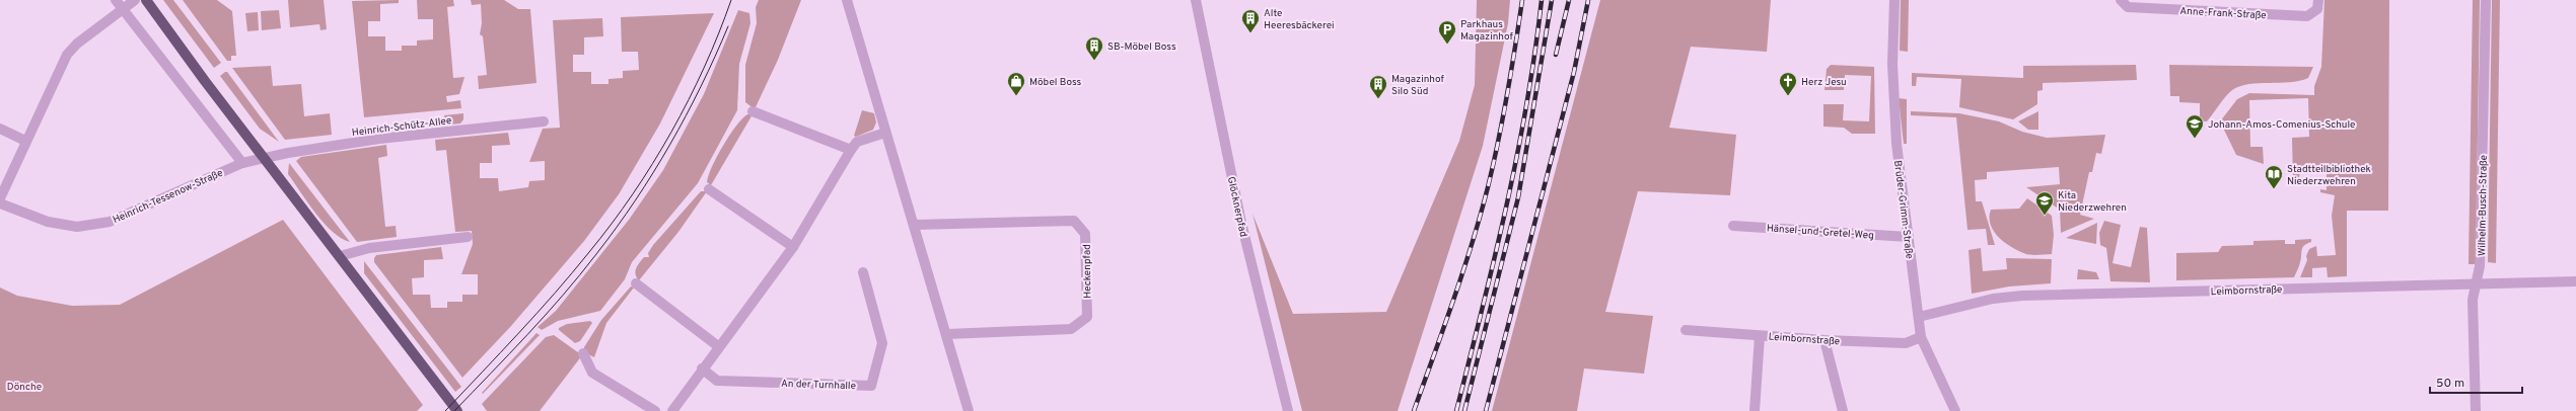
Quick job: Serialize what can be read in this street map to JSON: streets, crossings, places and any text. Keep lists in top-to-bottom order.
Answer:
{
  "streets": {
    "street": [
      "Anne-Frank-Straße",
      "Heinrich-Schütz-Allee",
      "Heinrich-Tessenow-Straße",
      "Wilhelm-Busch-Straße",
      "Glöcknerpfad",
      "Brüder-Grimm-Straße",
      "Hänsel-und-Gretel-Weg",
      "Heckenpfad",
      "Leimbornstraße",
      "An der Turnhalle"
    ]
  },
  "crossings": [
    ["Heinrich-Schütz-Allee", "Heinrich-Tessenow-Straße"],
    ["Wilhelm-Busch-Straße", "Leimbornstraße"],
    ["Brüder-Grimm-Straße", "Hänsel-und-Gretel-Weg"],
    ["Brüder-Grimm-Straße", "Leimbornstraße"]
  ],
  "parks": ["Dönche"],
  "places": {
    "building": ["Alte Heeresbäckerei", "SB-Möbel Boss", "Magazinhof Silo Süd"],
    "parking": ["Parkhaus Magazinhof"],
    "shop": ["Möbel Boss"],
    "church": ["Herz Jesu"],
    "school or university": ["Johann-Amos-Comenius-Schule", "Kita Niederzwehren"],
    "library": ["Stadtteilbibliothek Niederzwehren"]
  },
  "scale_bar": "50 m"
}
